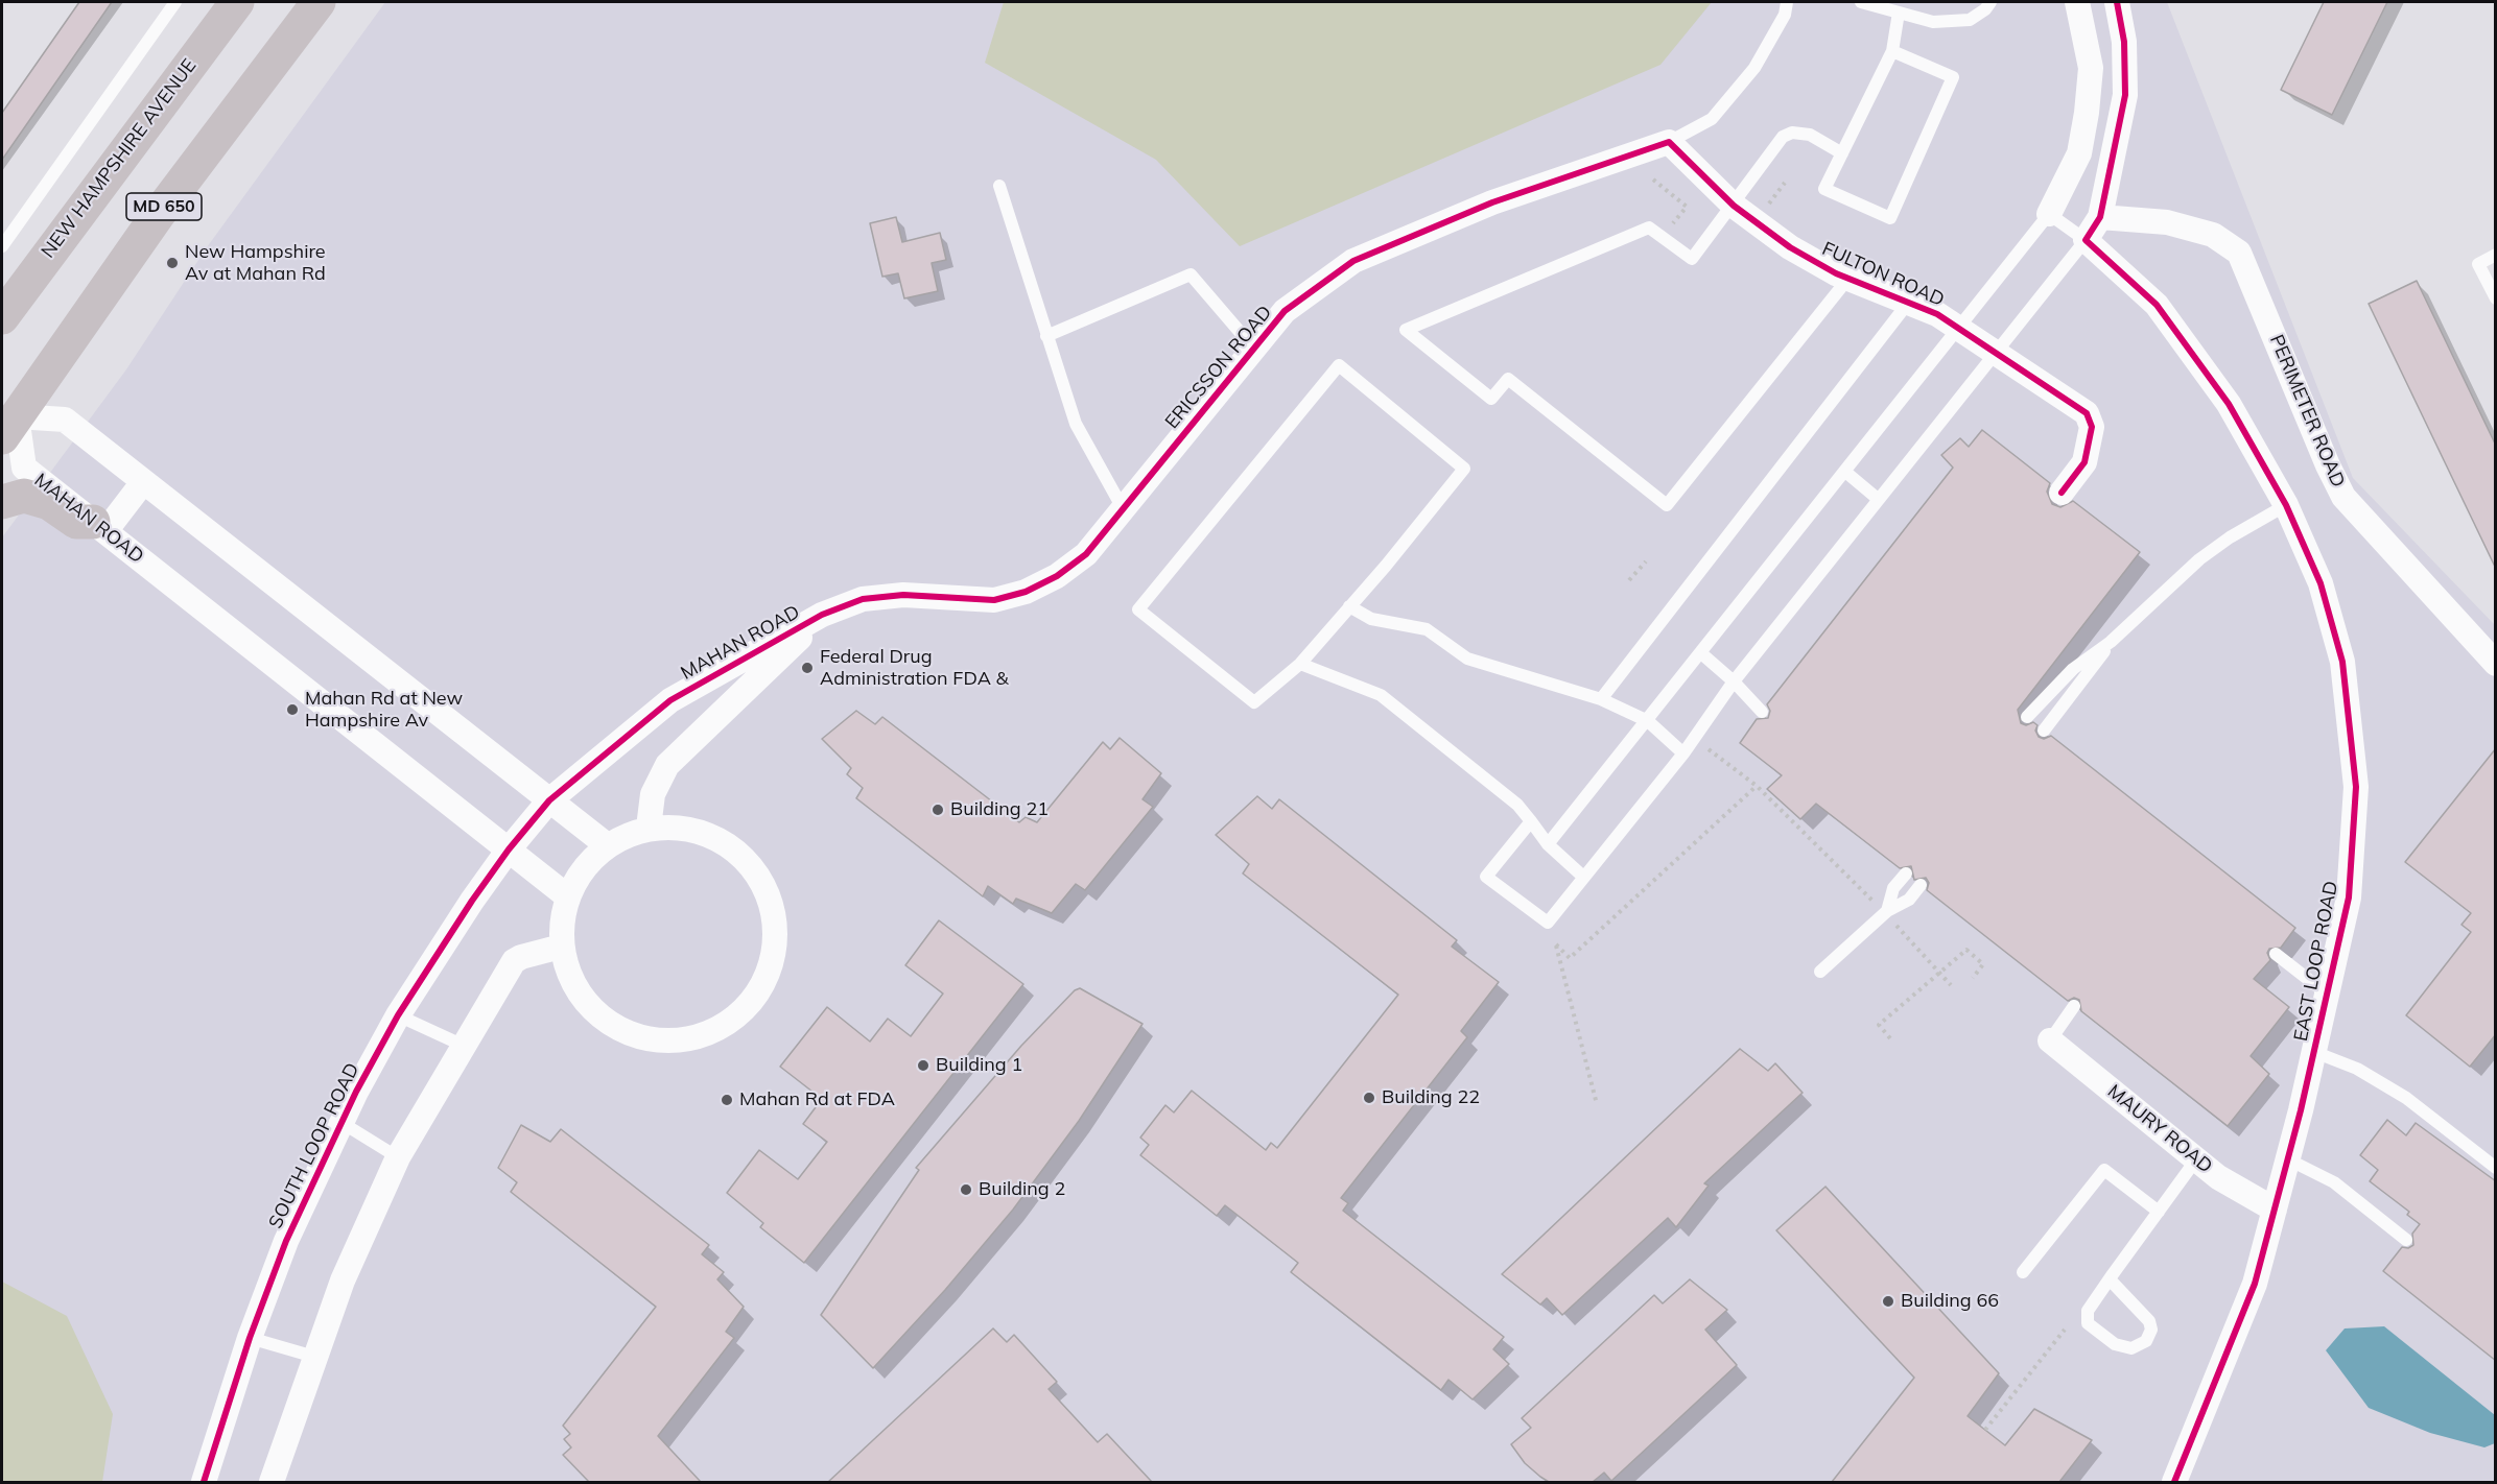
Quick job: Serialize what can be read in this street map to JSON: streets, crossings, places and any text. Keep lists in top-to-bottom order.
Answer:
{
  "streets": {
    "main road": ["NEW HAMPSHIRE AVENUE", "MD 650"],
    "street": [
      "FULTON ROAD",
      "ERICSSON ROAD",
      "PERIMETER ROAD",
      "MAHAN ROAD",
      "EAST LOOP ROAD",
      "MAURY ROAD",
      "SOUTH LOOP ROAD"
    ]
  },
  "crossings": [
    ["MD 650", "MAHAN ROAD"],
    ["FULTON ROAD", "ERICSSON ROAD"],
    ["ERICSSON ROAD", "MAHAN ROAD"],
    ["MAHAN ROAD", "SOUTH LOOP ROAD"],
    ["EAST LOOP ROAD", "MAURY ROAD"]
  ],
  "places": [
    "New Hampshire Av at Mahan Rd",
    "Federal Drug Administration FDA &",
    "Mahan Rd at New Hampshire Av",
    "Building 21",
    "Building 1",
    "Building 22",
    "Mahan Rd at FDA",
    "Building 2",
    "Building 66"
  ]
}
